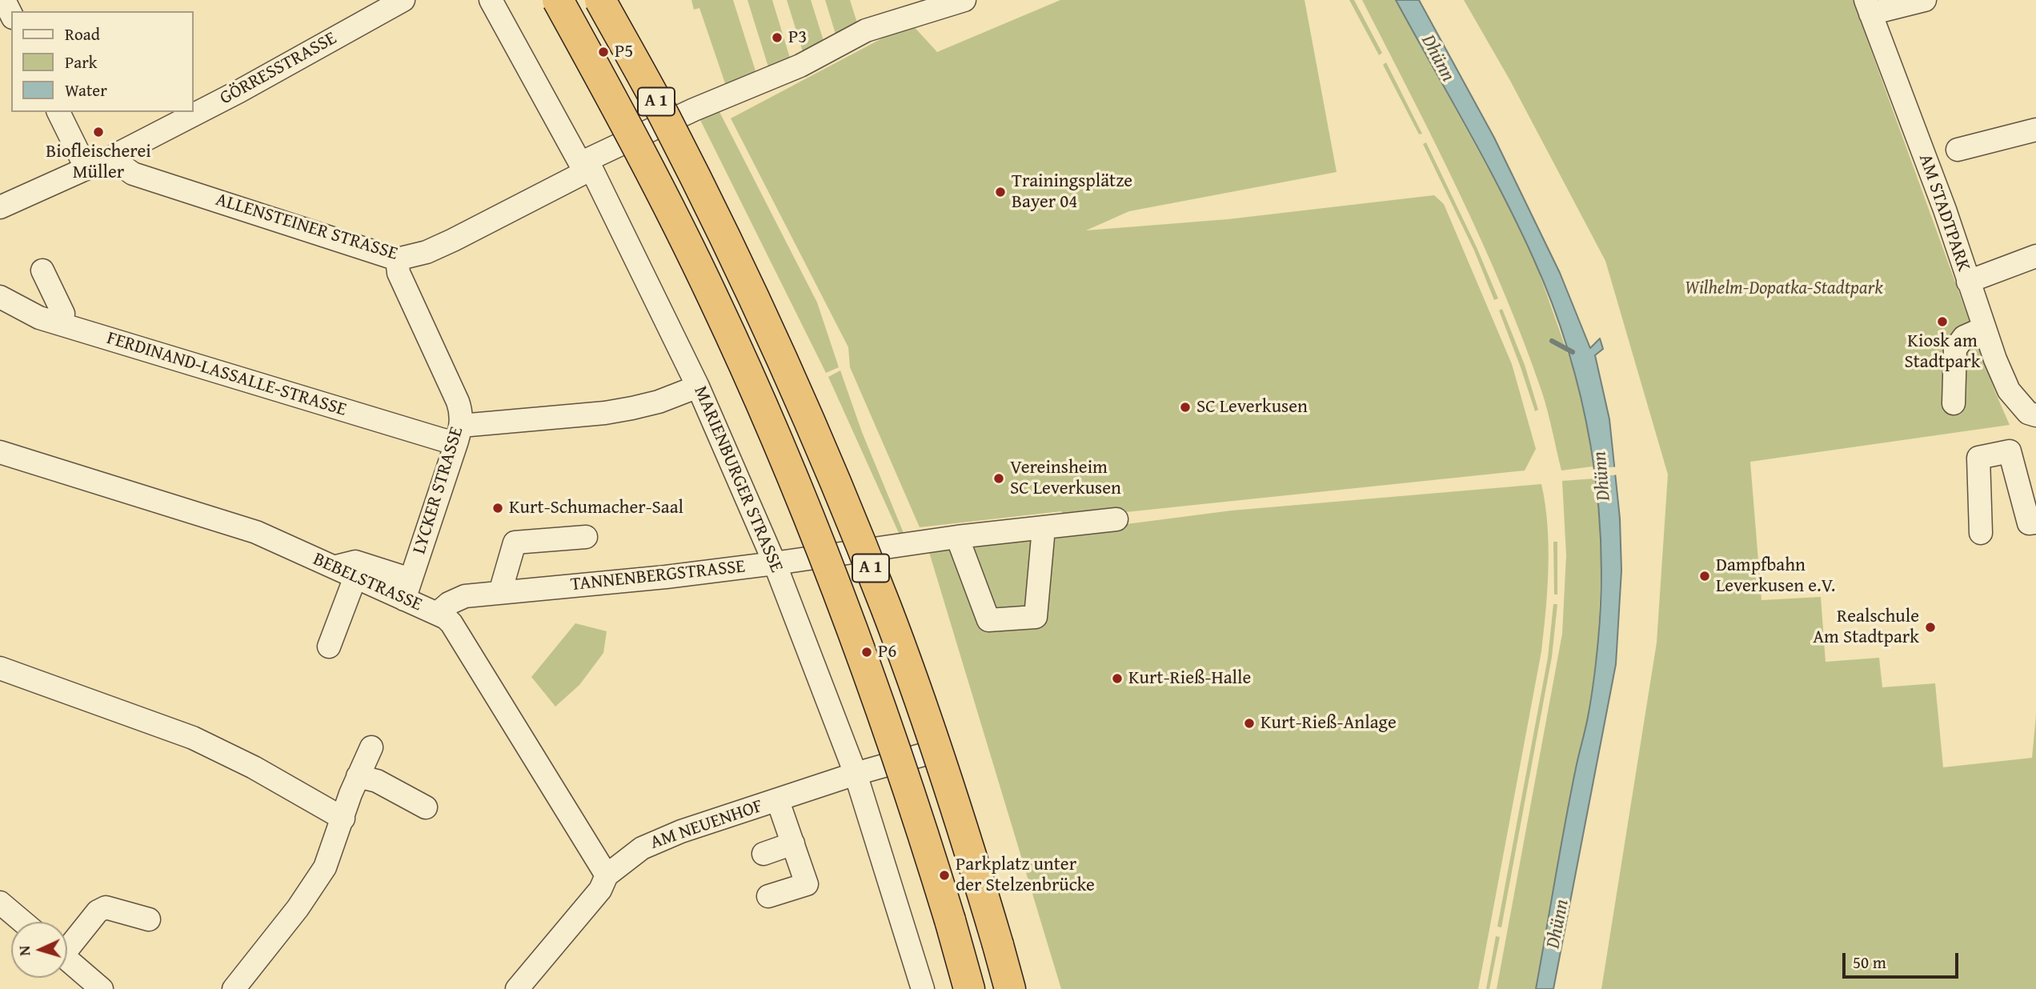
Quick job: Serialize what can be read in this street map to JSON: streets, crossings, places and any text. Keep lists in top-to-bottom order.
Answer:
{
  "streets": {
    "highway": ["A 1"],
    "street": [
      "GÖRRESSTRASSE",
      "AM STADTPARK",
      "ALLENSTEINER STRASSE",
      "FERDINAND-LASSALLE-STRASSE",
      "MARIENBURGER STRASSE",
      "LYCKER STRASSE",
      "TANNENBERGSTRASSE",
      "BEBELSTRASSE",
      "AM NEUENHOF"
    ]
  },
  "crossings": [
    ["GÖRRESSTRASSE", "ALLENSTEINER STRASSE"],
    ["ALLENSTEINER STRASSE", "MARIENBURGER STRASSE"],
    ["ALLENSTEINER STRASSE", "LYCKER STRASSE"],
    ["FERDINAND-LASSALLE-STRASSE", "MARIENBURGER STRASSE"],
    ["FERDINAND-LASSALLE-STRASSE", "LYCKER STRASSE"],
    ["MARIENBURGER STRASSE", "TANNENBERGSTRASSE"],
    ["MARIENBURGER STRASSE", "AM NEUENHOF"],
    ["LYCKER STRASSE", "BEBELSTRASSE"],
    ["TANNENBERGSTRASSE", "BEBELSTRASSE"],
    ["BEBELSTRASSE", "AM NEUENHOF"]
  ],
  "water": ["Dhünn"],
  "parks": ["Wilhelm-Dopatka-Stadtpark"],
  "places": [
    "P3",
    "P5",
    "Biofleischerei Müller",
    "Trainingsplätze Bayer 04",
    "Kiosk am Stadtpark",
    "SC Leverkusen",
    "Vereinsheim SC Leverkusen",
    "Kurt-Schumacher-Saal",
    "Dampfbahn Leverkusen e.V.",
    "Realschule Am Stadtpark",
    "P6",
    "Kurt-Rieß-Halle",
    "Kurt-Rieß-Anlage",
    "Parkplatz unter der Stelzenbrücke"
  ],
  "legend": ["Road", "Park", "Water"],
  "scale_bar": "50 m",
  "north": "left"
}
